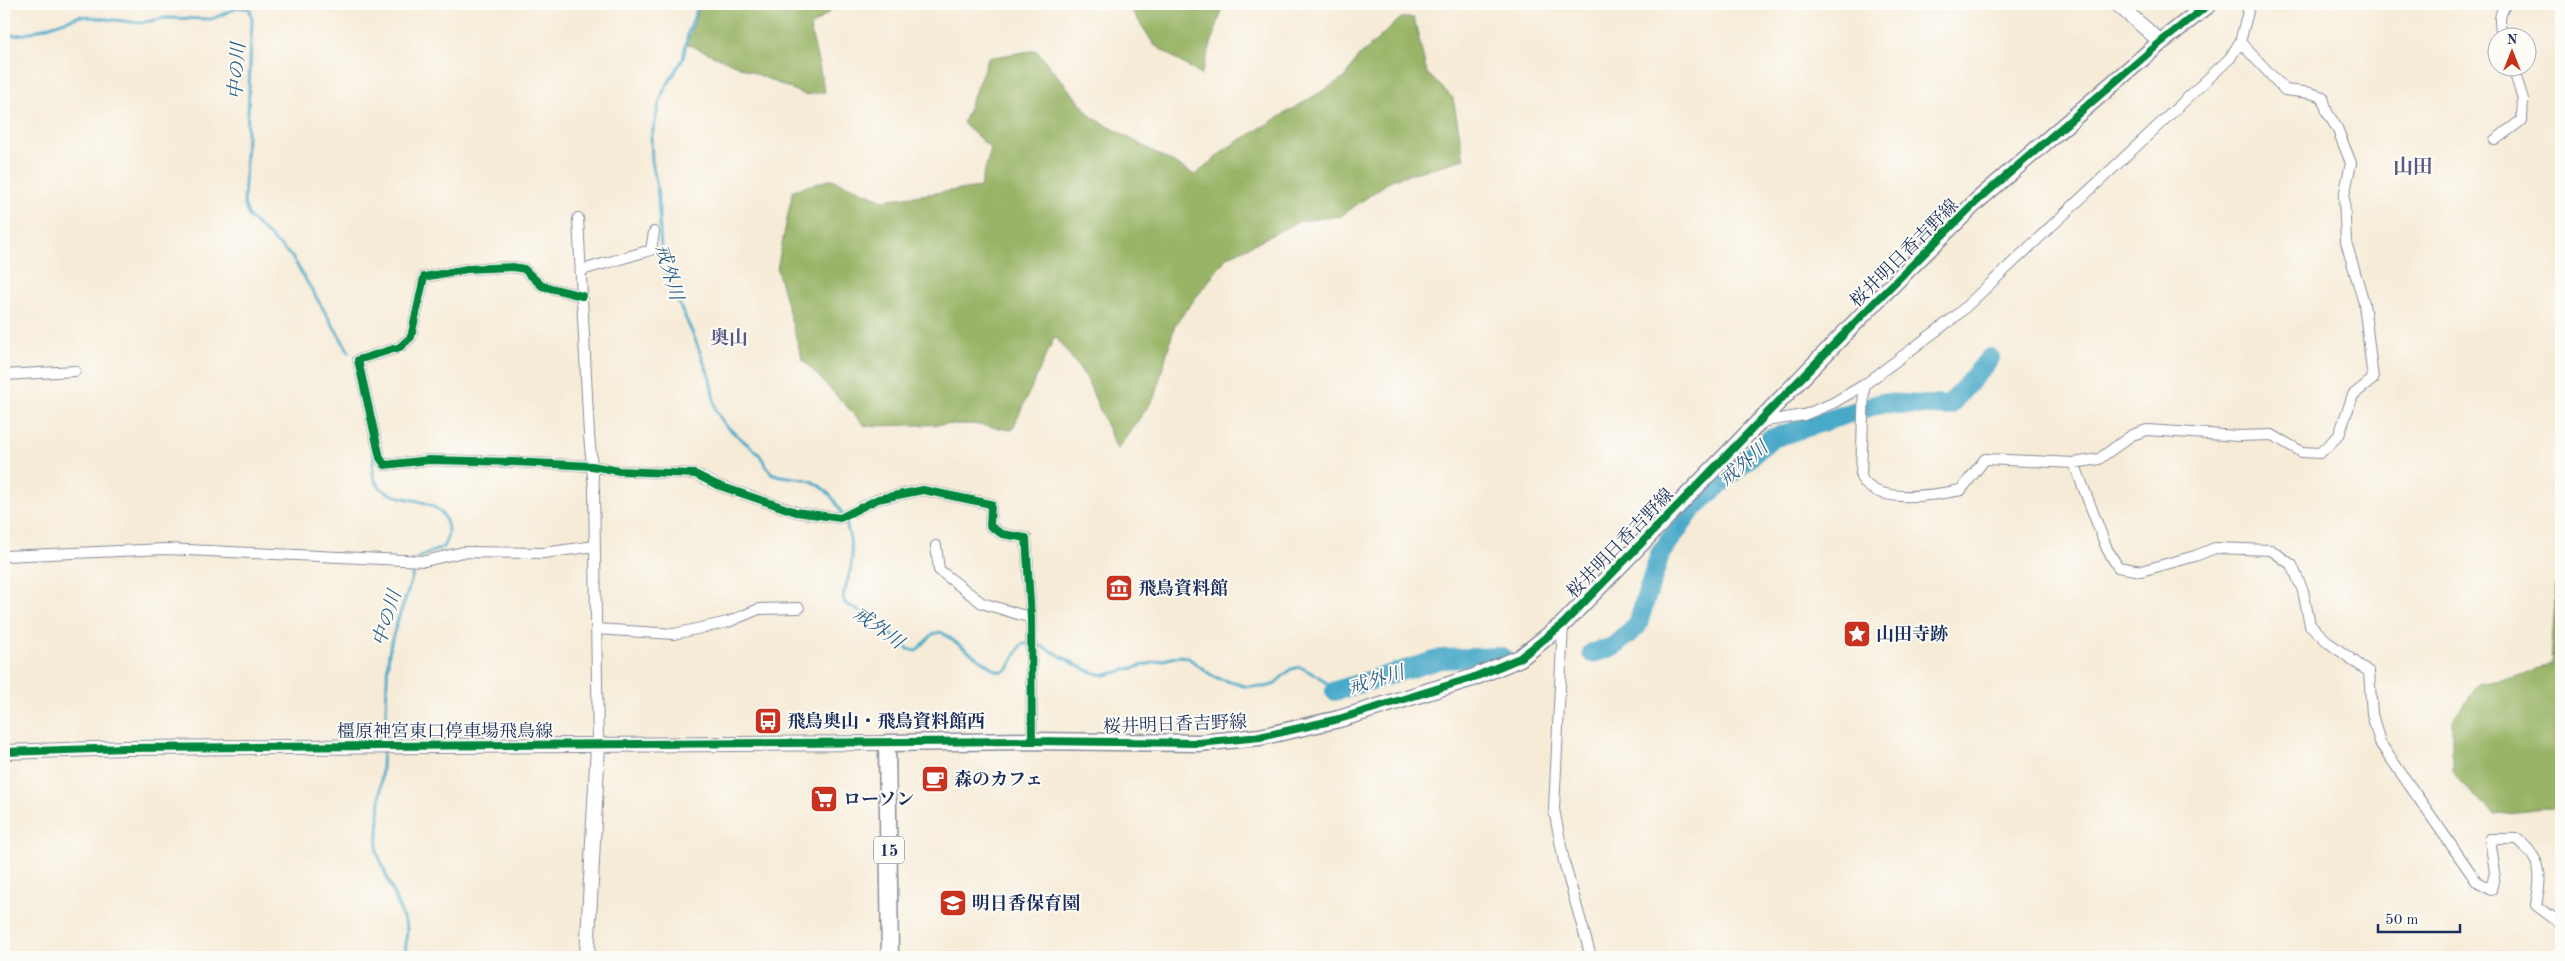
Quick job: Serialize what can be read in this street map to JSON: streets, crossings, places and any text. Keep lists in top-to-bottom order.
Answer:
{
  "streets": {
    "main road": ["桜井明日香吉野線", "橿原神宮東口停車場飛鳥線", "15"]
  },
  "crossings": [
    ["桜井明日香吉野線", "橿原神宮東口停車場飛鳥線"],
    ["桜井明日香吉野線", "15"],
    ["橿原神宮東口停車場飛鳥線", "15"]
  ],
  "districts": ["山田", "奥山"],
  "water": ["中の川", "戒外川"],
  "places": {
    "museum": ["飛鳥資料館"],
    "place": ["山田寺跡"],
    "bus stop": ["飛鳥奥山・飛鳥資料館西"],
    "cafe": ["森のカフェ"],
    "supermarket": ["ローソン"],
    "school or university": ["明日香保育園"]
  },
  "scale_bar": "50 m",
  "north": "top"
}
